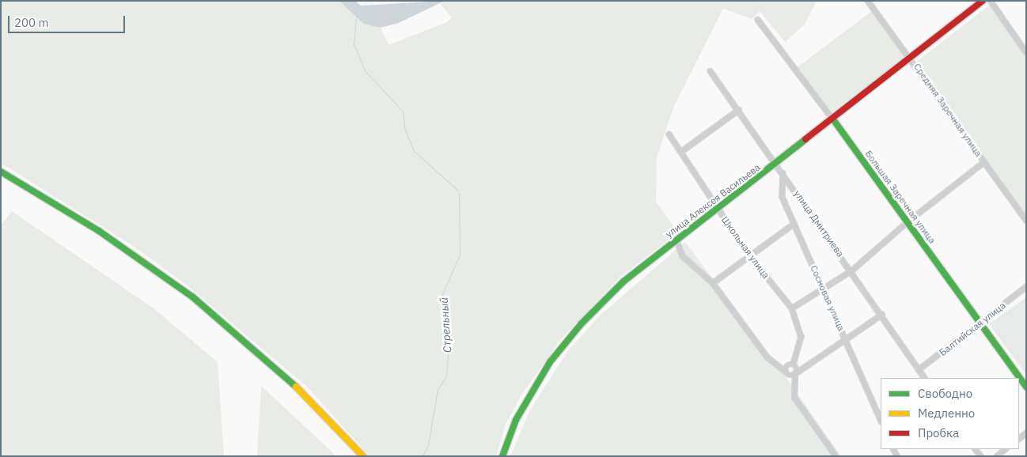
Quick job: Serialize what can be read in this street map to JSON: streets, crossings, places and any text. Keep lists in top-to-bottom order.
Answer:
{
  "streets": {
    "main road": ["Большая Заречная улица", "улица Алексея Васильева"],
    "street": [
      "Средняя Заречная улица",
      "улица Дмитриева",
      "Школьная улица",
      "Сосновая улица",
      "Балтийская улица"
    ]
  },
  "crossings": [
    ["Средняя Заречная улица", "улица Алексея Васильева"],
    ["Большая Заречная улица", "улица Алексея Васильева"],
    ["Большая Заречная улица", "Балтийская улица"],
    ["улица Алексея Васильева", "улица Дмитриева"],
    ["улица Алексея Васильева", "Школьная улица"],
    ["улица Дмитриева", "Сосновая улица"],
    ["улица Дмитриева", "Балтийская улица"]
  ],
  "water": ["Стрельный"],
  "legend": ["Свободно", "Медленно", "Пробка"],
  "scale_bar": "200 m"
}
